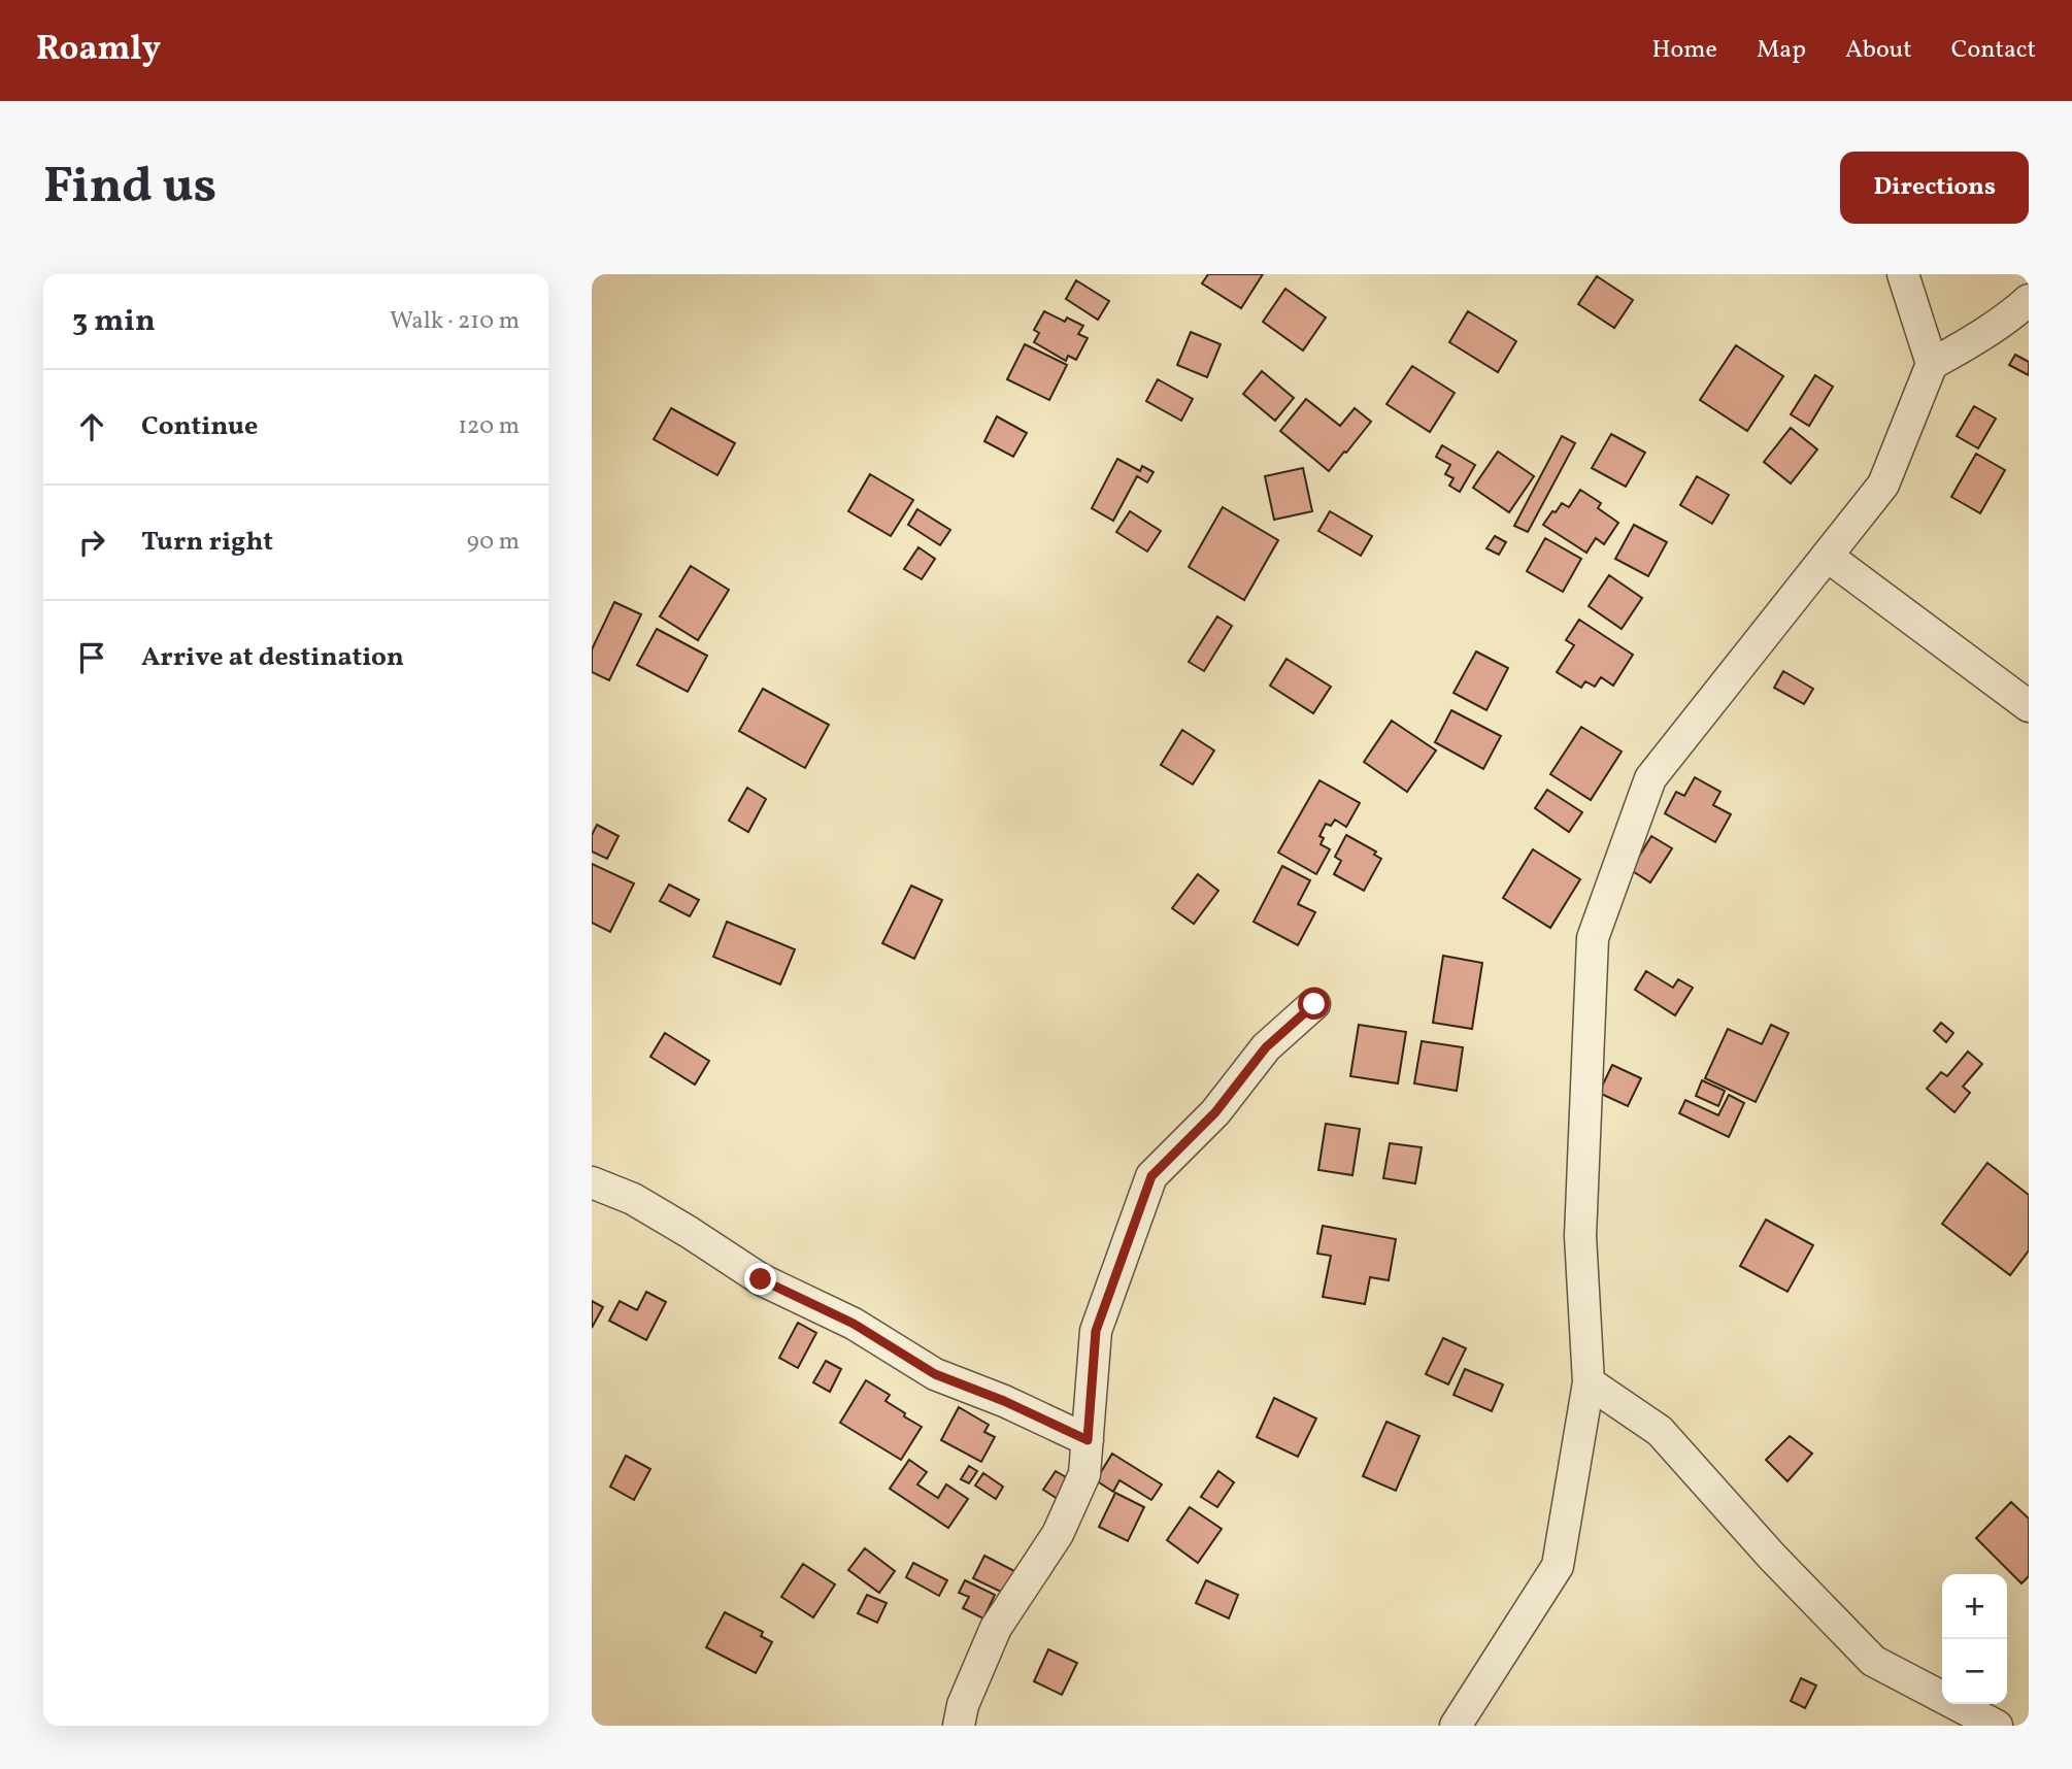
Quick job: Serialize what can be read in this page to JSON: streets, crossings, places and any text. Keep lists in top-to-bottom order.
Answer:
{
  "page": {
    "header": "Roamly",
    "nav": [
      "Home",
      "Map",
      "About",
      "Contact"
    ],
    "buttons": "Directions",
    "title": "Find us",
    "heading": ["3 min", "Walk · 210 m"],
    "list": [
      ["Continue", "120 m"],
      ["Turn right", "90 m"],
      "Arrive at destination"
    ],
    "map_buttons": ["+", "−"]
  }
}
